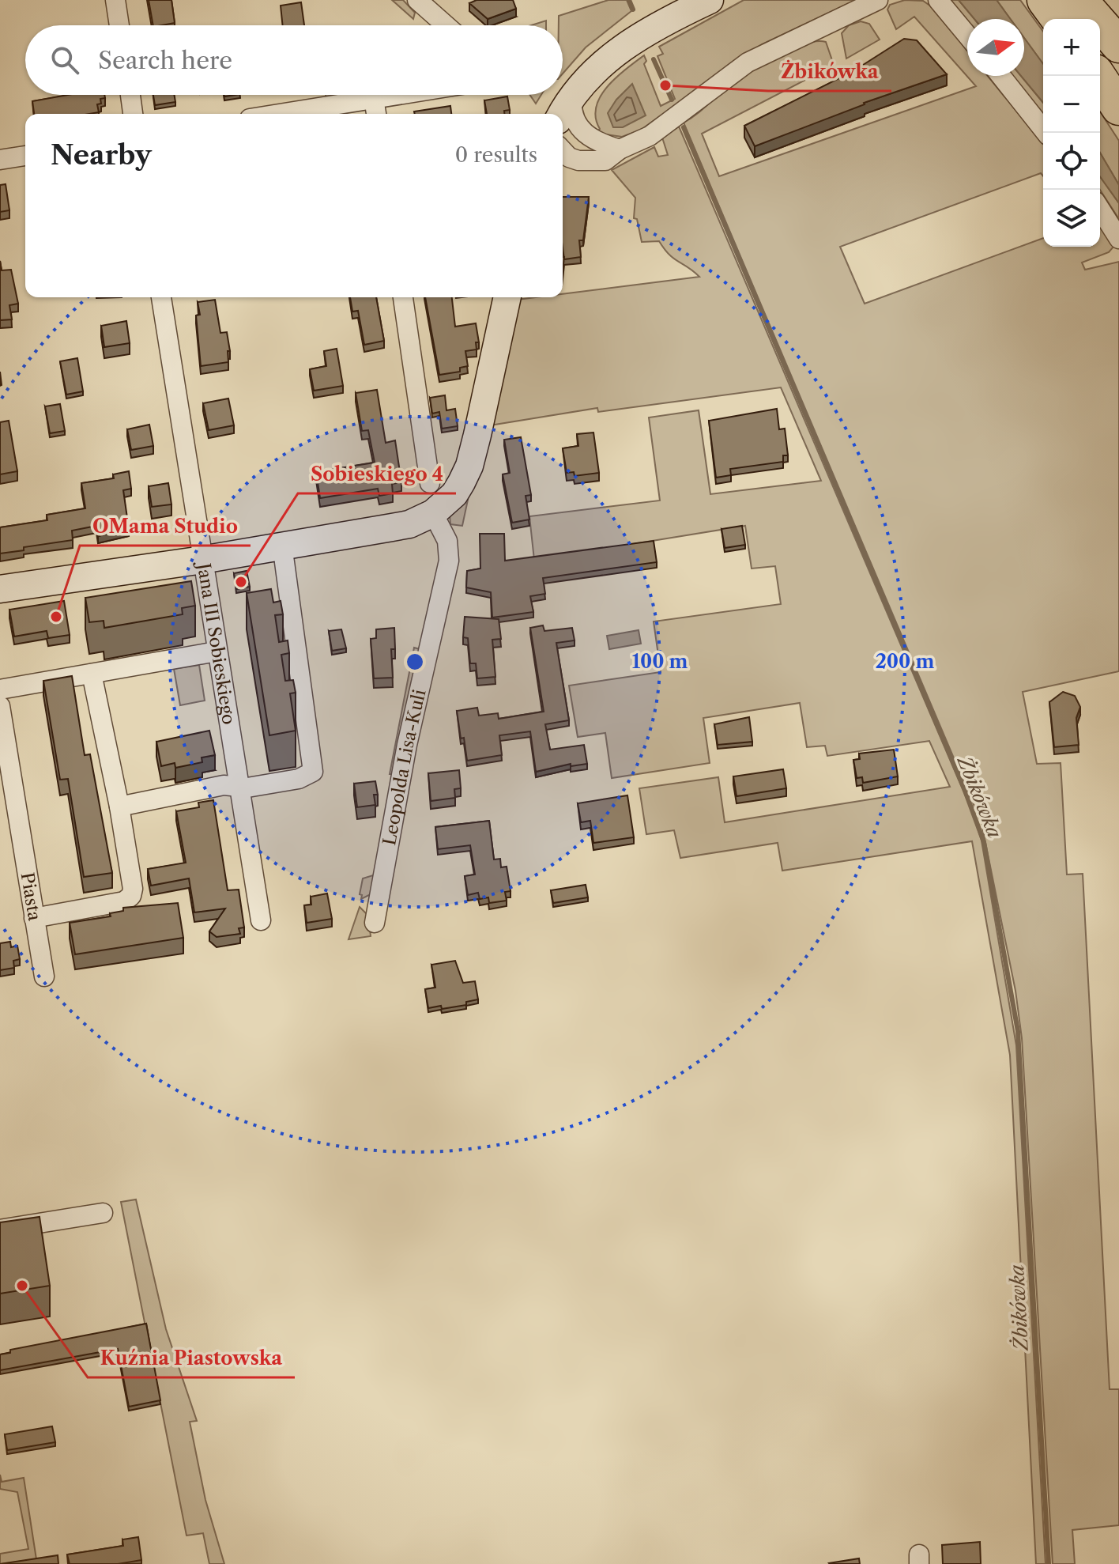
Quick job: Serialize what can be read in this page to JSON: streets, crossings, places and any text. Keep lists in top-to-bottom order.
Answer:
{
  "streets": {
    "street": ["Jana III Sobieskiego", "Leopolda Lisa-Kuli", "Piasta"]
  },
  "water": ["Żbikówka"],
  "places": [
    "Żbikówka",
    "Sobieskiego 4",
    "OMama Studio",
    "Kuźnia Piastowska"
  ],
  "north": "right",
  "page": {
    "map_buttons": ["+", "−"],
    "search": "Search here",
    "heading": ["Nearby", "0 results"]
  },
  "rings": ["100 m", "200 m"]
}
